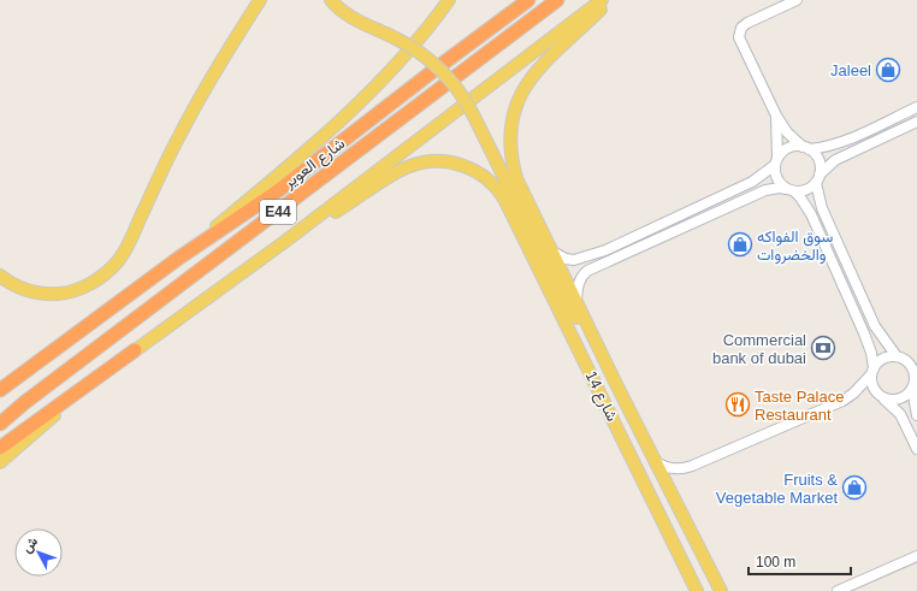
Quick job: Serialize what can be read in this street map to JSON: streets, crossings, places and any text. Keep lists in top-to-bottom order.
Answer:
{
  "streets": {
    "highway": ["شارع العوير", "E44"],
    "main road": ["شارع 14"]
  },
  "places": {
    "shop": ["Jaleel", "سوق الفواكه والخضروات", "Fruits & Vegetable Market"],
    "bank": ["Commercial bank of dubai"],
    "restaurant": ["Taste Palace Restaurant"]
  },
  "scale_bar": "100 m",
  "north": "top left"
}
